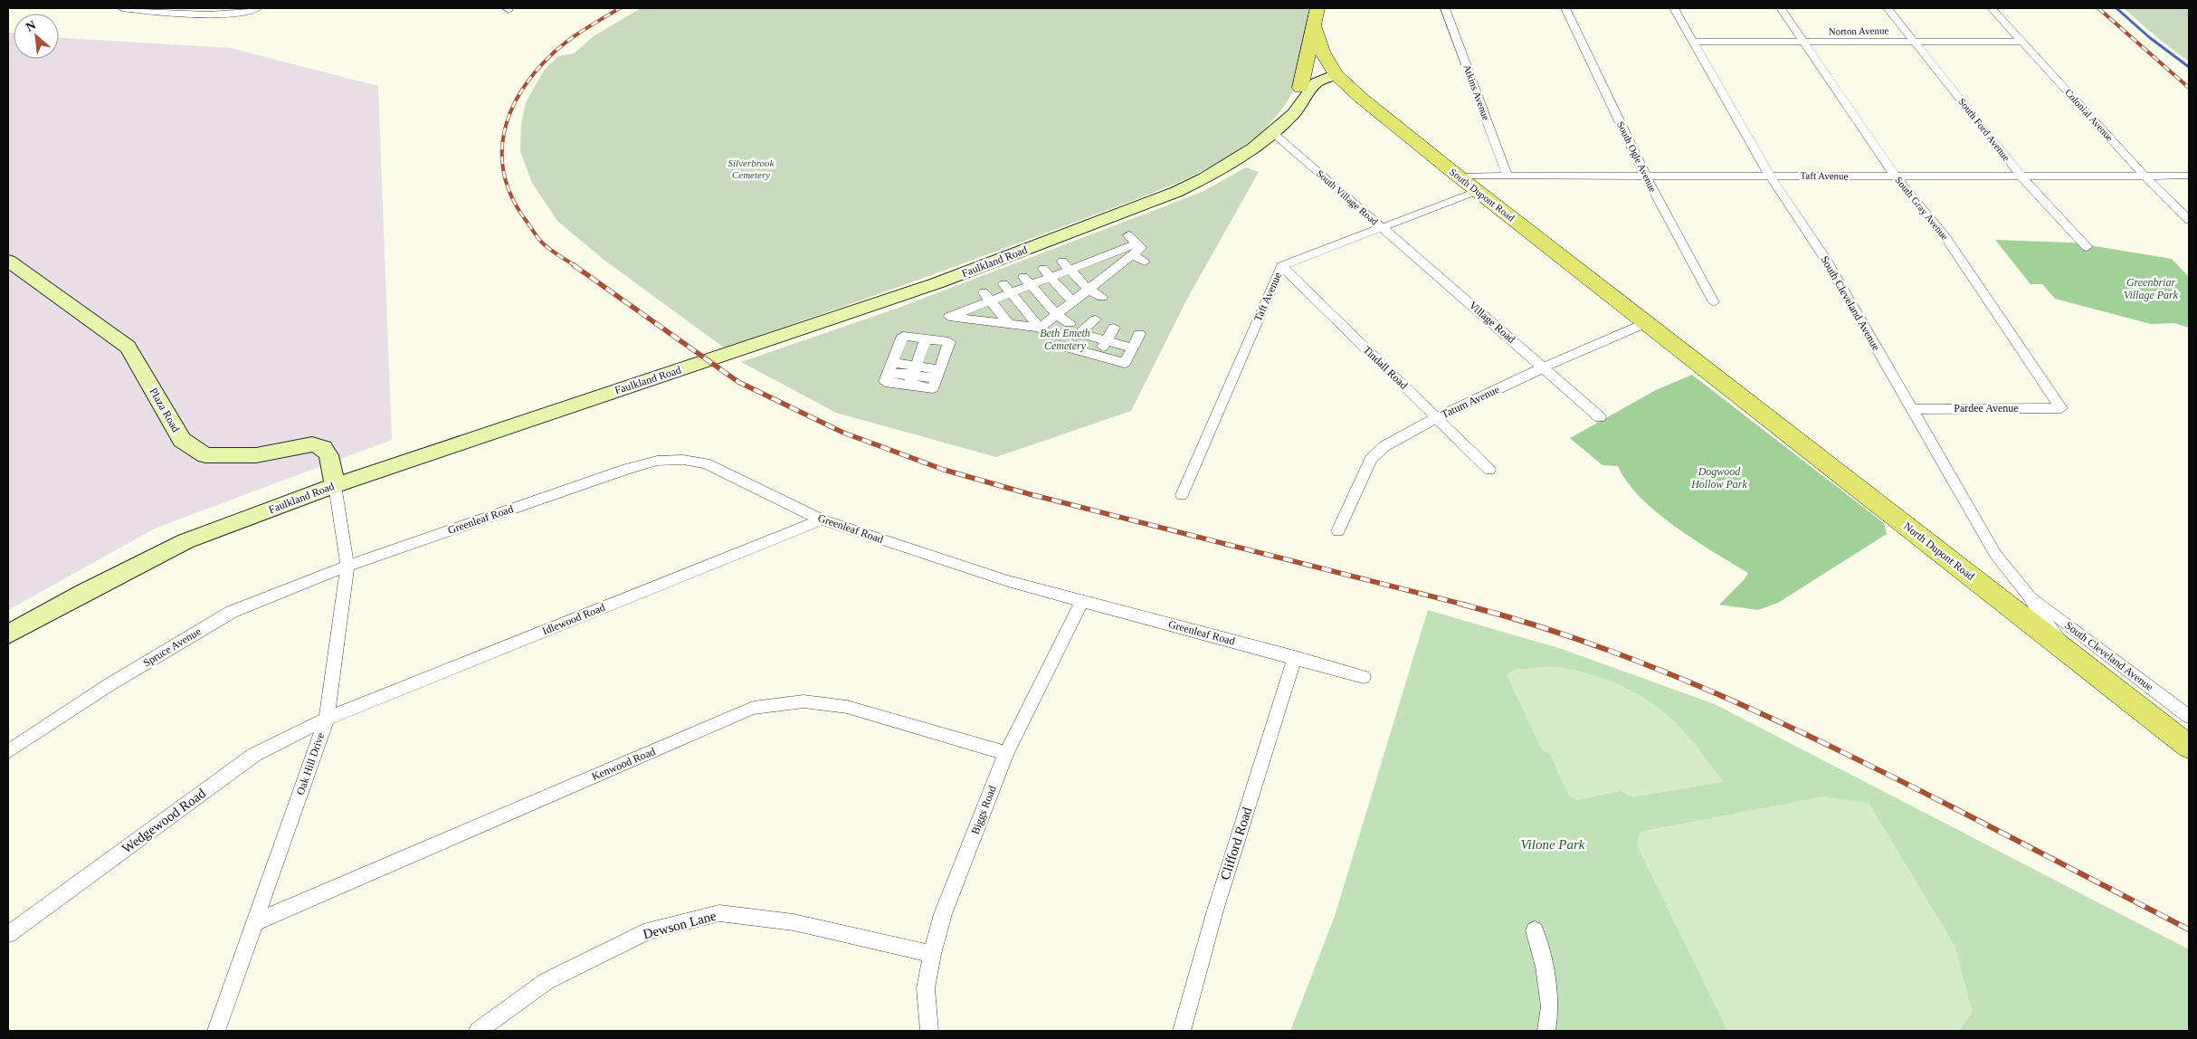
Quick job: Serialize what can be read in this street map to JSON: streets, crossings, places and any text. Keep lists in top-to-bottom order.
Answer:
{
  "streets": {
    "main road": [
      "South Dupont Road",
      "Faulkland Road",
      "Plaza Road",
      "North Dupont Road"
    ],
    "street": [
      "Norton Avenue",
      "Atkins Avenue",
      "Colonial Avenue",
      "South Ford Avenue",
      "South Ogle Avenue",
      "Taft Avenue",
      "South Village Road",
      "South Gray Avenue",
      "South Cleveland Avenue",
      "Village Road",
      "Tindall Road",
      "Tatum Avenue",
      "Pardee Avenue",
      "Greenleaf Road",
      "Idlewood Road",
      "Spruce Avenue",
      "Oak Hill Drive",
      "Kenwood Road",
      "Biggs Road",
      "Wedgewood Road",
      "Clifford Road",
      "Dewson Lane"
    ]
  },
  "crossings": [
    ["Norton Avenue", "Colonial Avenue"],
    ["Norton Avenue", "South Ford Avenue"],
    ["Norton Avenue", "South Gray Avenue"],
    ["Norton Avenue", "South Cleveland Avenue"],
    ["Atkins Avenue", "Taft Avenue"],
    ["Colonial Avenue", "Taft Avenue"],
    ["South Ford Avenue", "Taft Avenue"],
    ["South Ogle Avenue", "Taft Avenue"],
    ["Taft Avenue", "South Dupont Road"],
    ["Taft Avenue", "South Village Road"],
    ["Taft Avenue", "South Gray Avenue"],
    ["Taft Avenue", "South Cleveland Avenue"],
    ["Taft Avenue", "Village Road"],
    ["Taft Avenue", "Tindall Road"],
    ["South Dupont Road", "Faulkland Road"],
    ["South Dupont Road", "Tatum Avenue"],
    ["South Dupont Road", "North Dupont Road"],
    ["South Village Road", "Faulkland Road"],
    ["South Village Road", "Village Road"],
    ["South Gray Avenue", "Pardee Avenue"],
    ["Faulkland Road", "Plaza Road"],
    ["Faulkland Road", "Oak Hill Drive"],
    ["South Cleveland Avenue", "Pardee Avenue"],
    ["South Cleveland Avenue", "North Dupont Road"],
    ["Village Road", "Tatum Avenue"],
    ["Tindall Road", "Tatum Avenue"],
    ["Plaza Road", "Oak Hill Drive"],
    ["Greenleaf Road", "Idlewood Road"],
    ["Greenleaf Road", "Spruce Avenue"],
    ["Greenleaf Road", "Oak Hill Drive"],
    ["Greenleaf Road", "Biggs Road"],
    ["Greenleaf Road", "Clifford Road"],
    ["Idlewood Road", "Oak Hill Drive"],
    ["Idlewood Road", "Wedgewood Road"],
    ["Spruce Avenue", "Oak Hill Drive"],
    ["Oak Hill Drive", "Kenwood Road"],
    ["Oak Hill Drive", "Wedgewood Road"],
    ["Kenwood Road", "Biggs Road"],
    ["Biggs Road", "Dewson Lane"]
  ],
  "parks": [
    "Silverbrook Cemetery",
    "Greenbriar Village Park",
    "Beth Emeth Cemetery",
    "Dogwood Hollow Park",
    "Vilone Park"
  ],
  "north": "top left"
}
